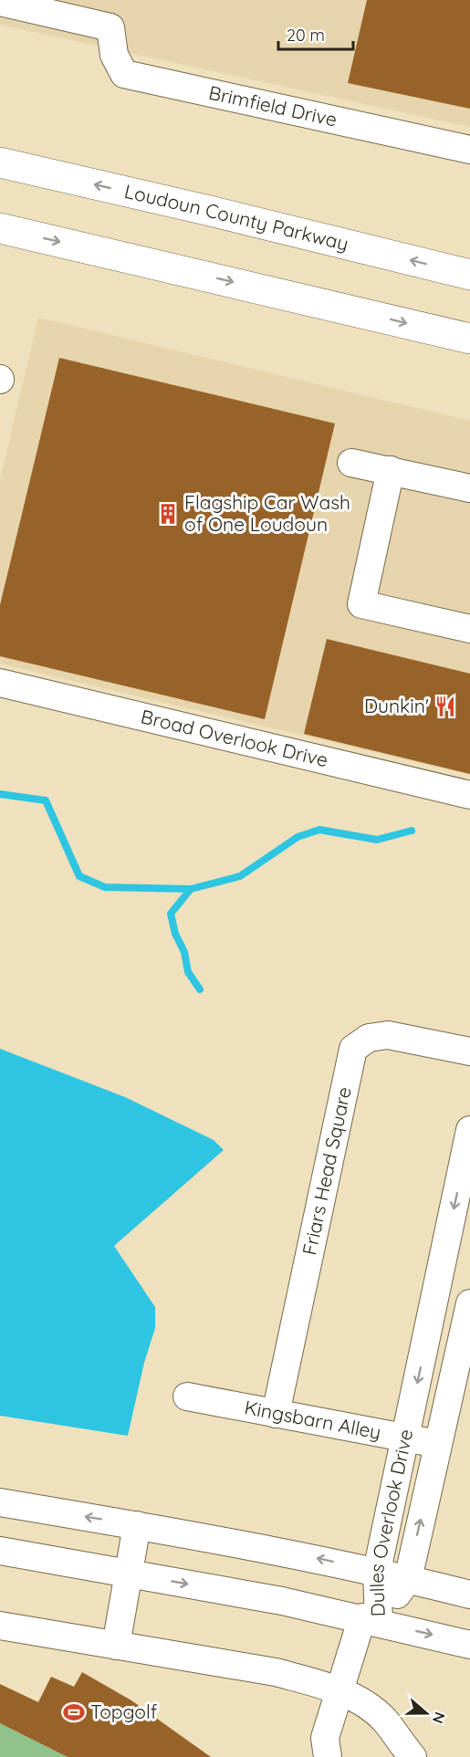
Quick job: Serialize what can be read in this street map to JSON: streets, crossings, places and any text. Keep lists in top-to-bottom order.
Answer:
{
  "streets": {
    "main road": ["Loudoun County Parkway"],
    "street": [
      "Brimfield Drive",
      "Broad Overlook Drive",
      "Friars Head Square",
      "Kingsbarn Alley",
      "Dulles Overlook Drive"
    ]
  },
  "crossings": [
    ["Friars Head Square", "Kingsbarn Alley"],
    ["Kingsbarn Alley", "Dulles Overlook Drive"]
  ],
  "places": {
    "building": ["Flagship Car Wash of One Loudoun"],
    "restaurant": ["Dunkin'"],
    "sports": ["Topgolf"]
  },
  "scale_bar": "20 m",
  "north": "right"
}
